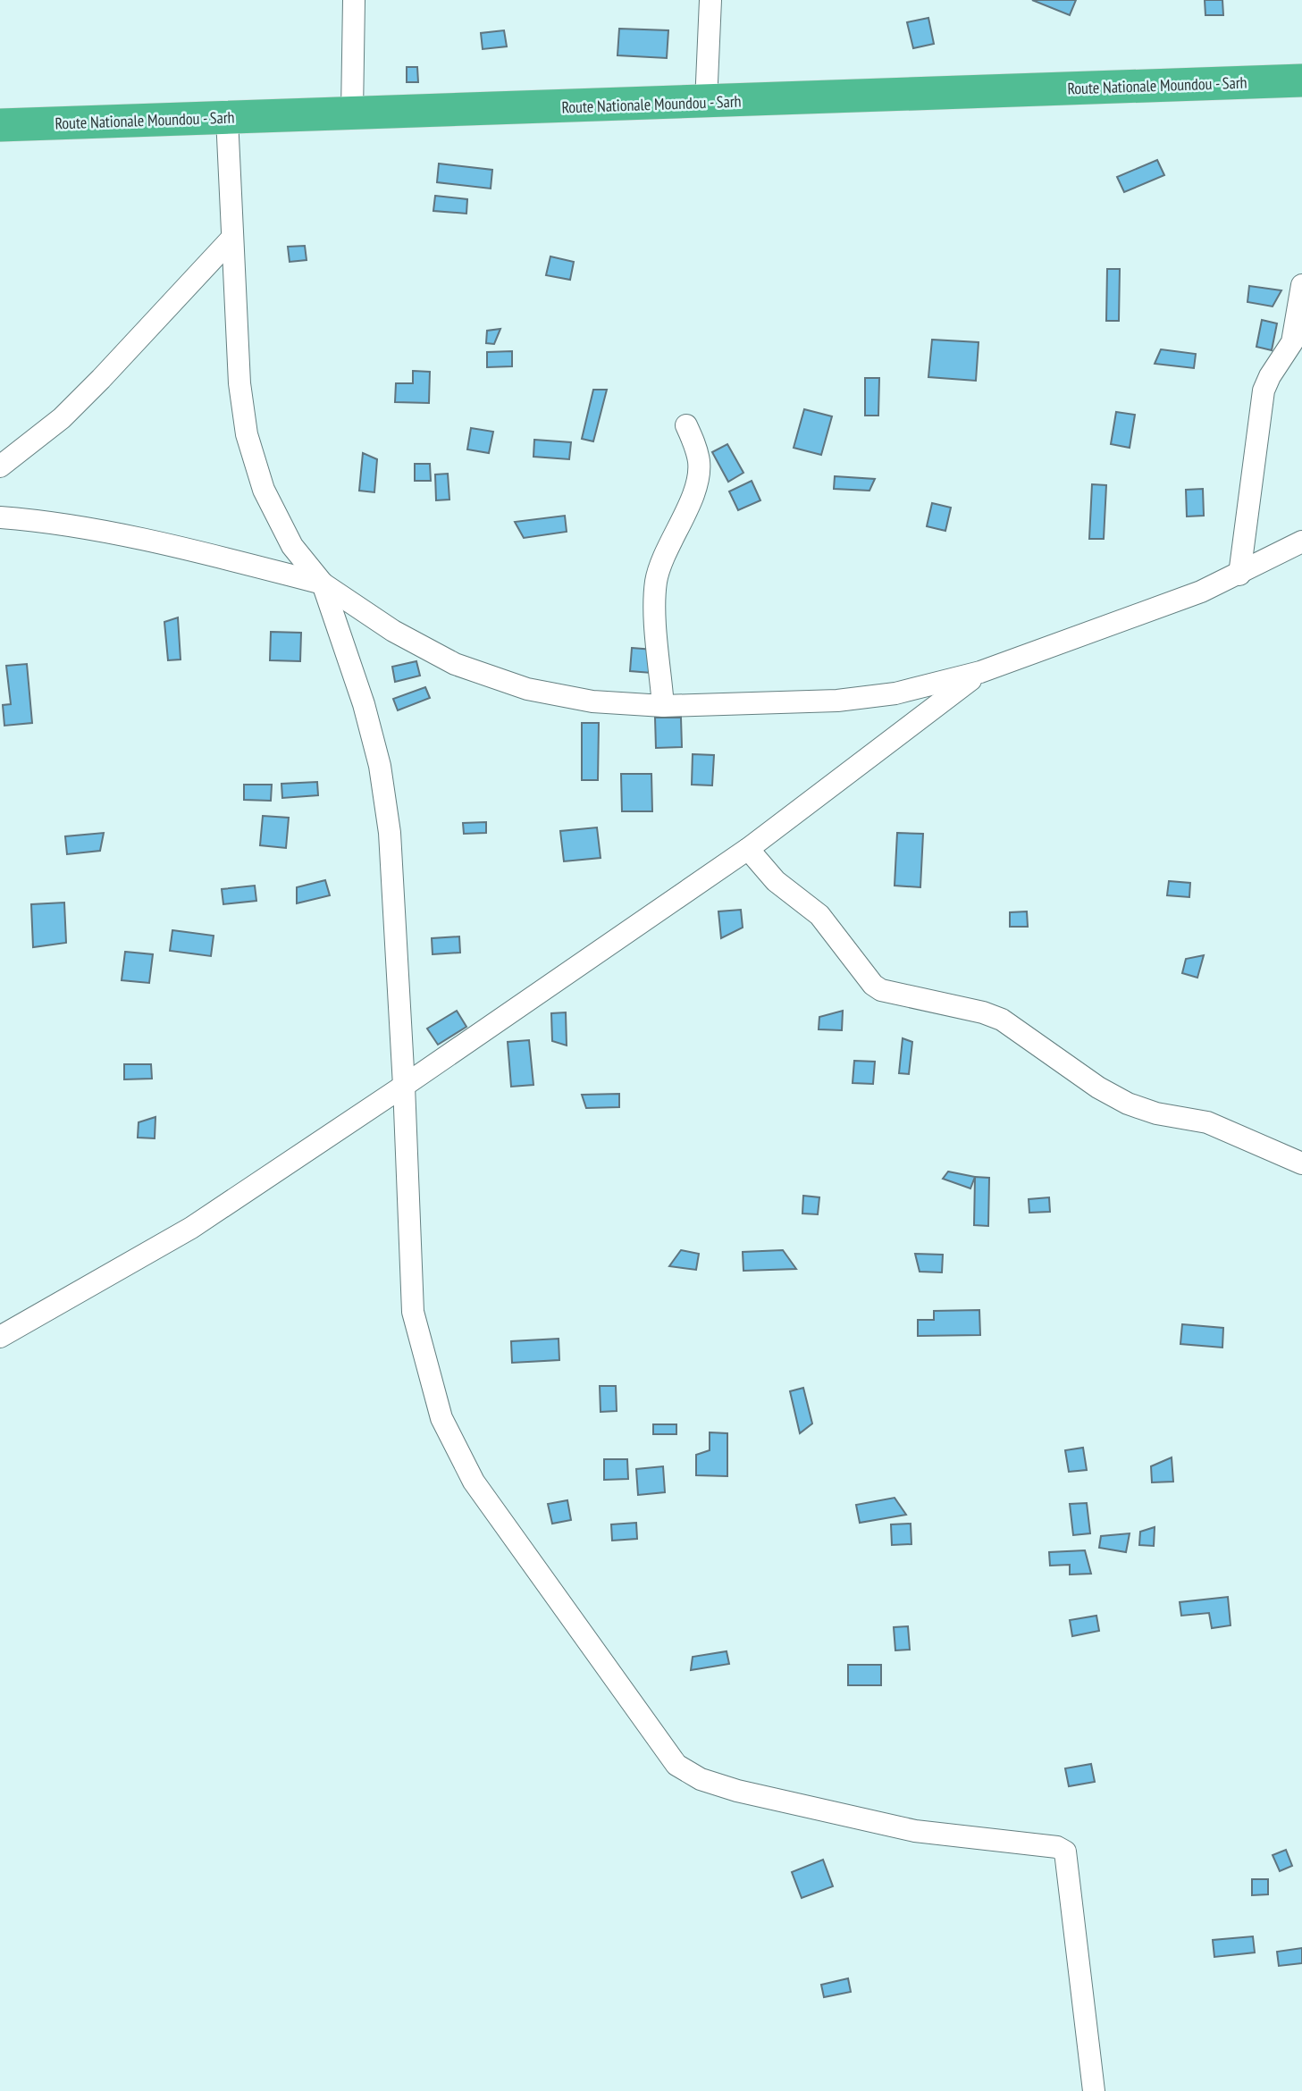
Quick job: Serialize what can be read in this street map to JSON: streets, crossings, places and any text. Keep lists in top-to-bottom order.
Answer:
{
  "streets": {
    "highway": ["Route Nationale Moundou - Sarh"]
  }
}
